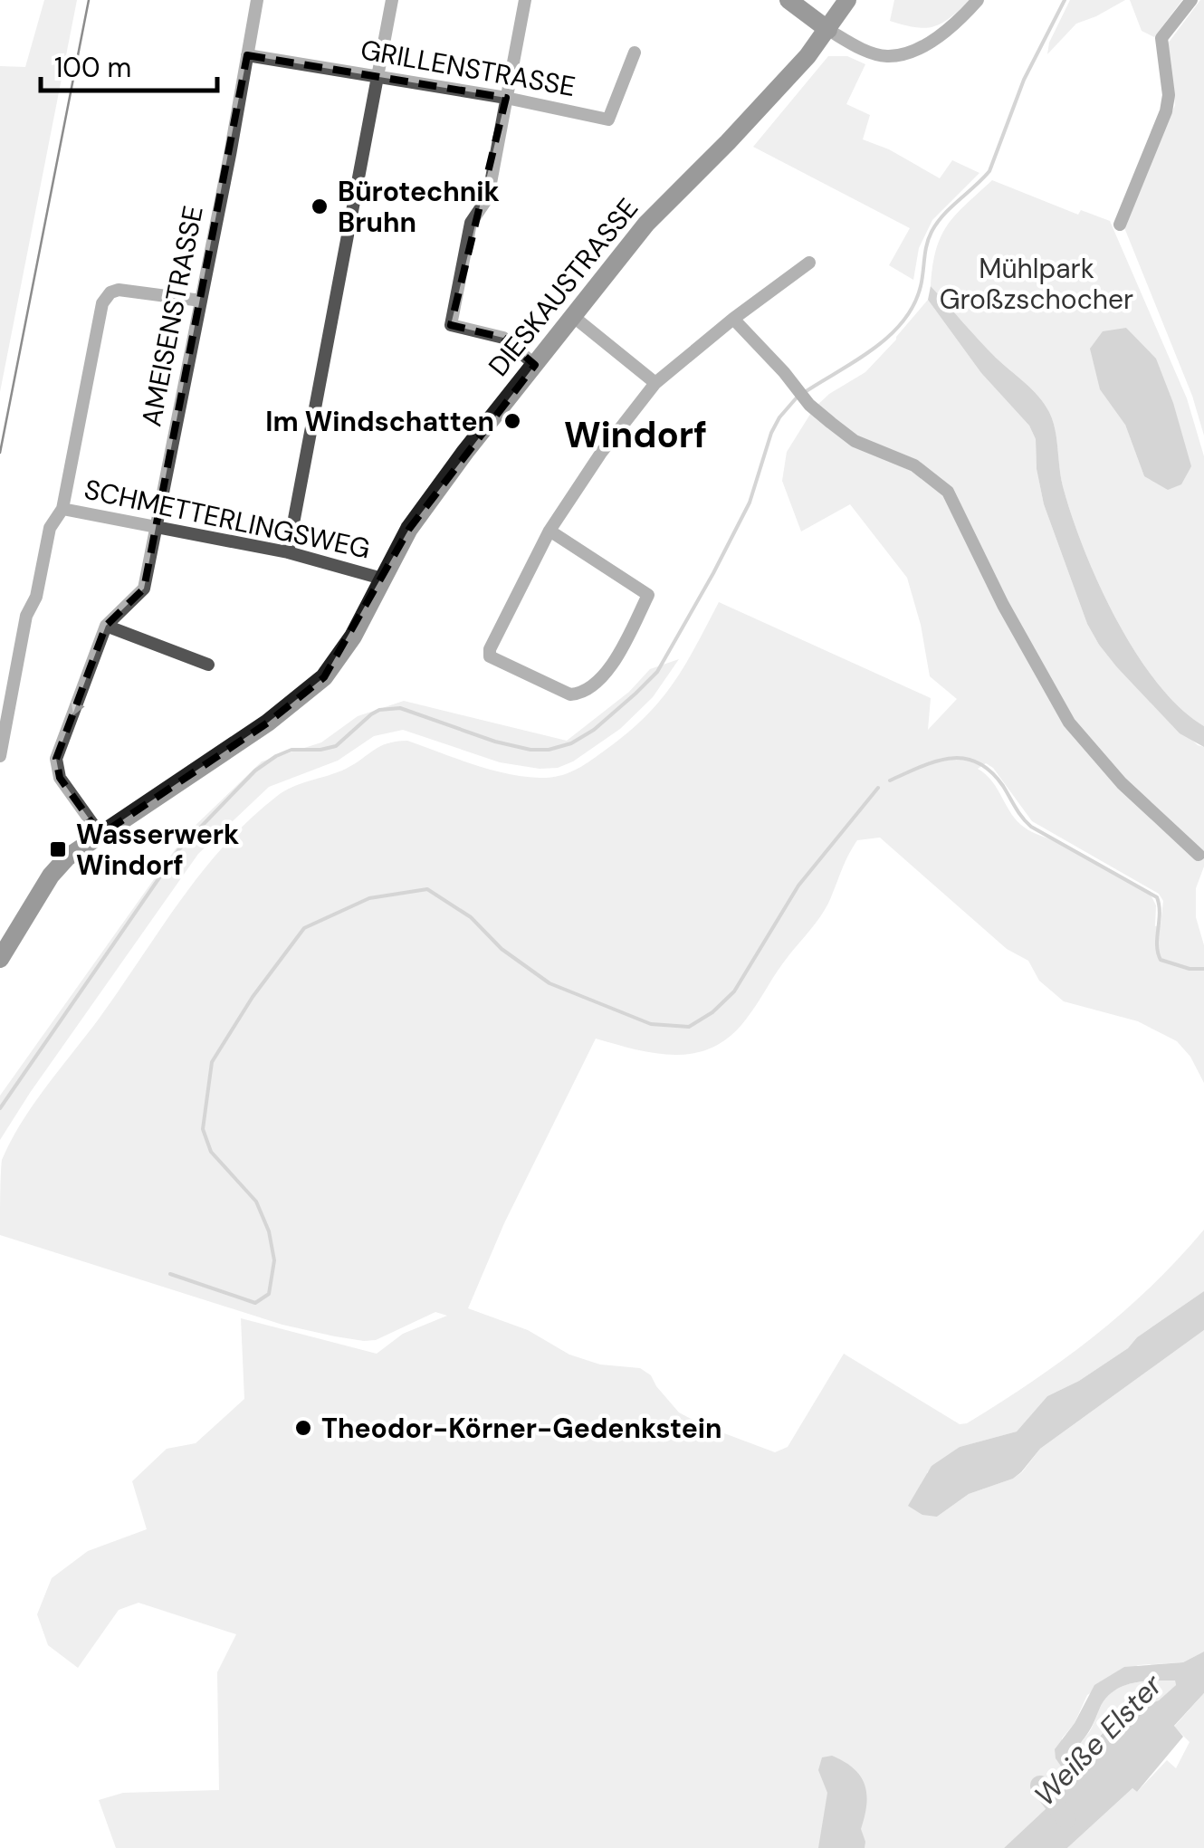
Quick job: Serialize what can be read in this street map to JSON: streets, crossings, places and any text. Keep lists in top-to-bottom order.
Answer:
{
  "streets": {
    "main road": ["DIESKAUSTRASSE"],
    "street": ["GRILLENSTRASSE", "AMEISENSTRASSE", "SCHMETTERLINGSWEG"]
  },
  "crossings": [
    ["GRILLENSTRASSE", "AMEISENSTRASSE"],
    ["DIESKAUSTRASSE", "AMEISENSTRASSE"],
    ["DIESKAUSTRASSE", "SCHMETTERLINGSWEG"],
    ["AMEISENSTRASSE", "SCHMETTERLINGSWEG"]
  ],
  "districts": ["Windorf"],
  "water": ["Weiße Elster"],
  "parks": ["Mühlpark Großzschocher"],
  "places": {
    "other": ["Bürotechnik Bruhn", "Im Windschatten", "Theodor-Körner-Gedenkstein"],
    "transit": ["Wasserwerk Windorf"]
  },
  "scale_bar": "100 m"
}
